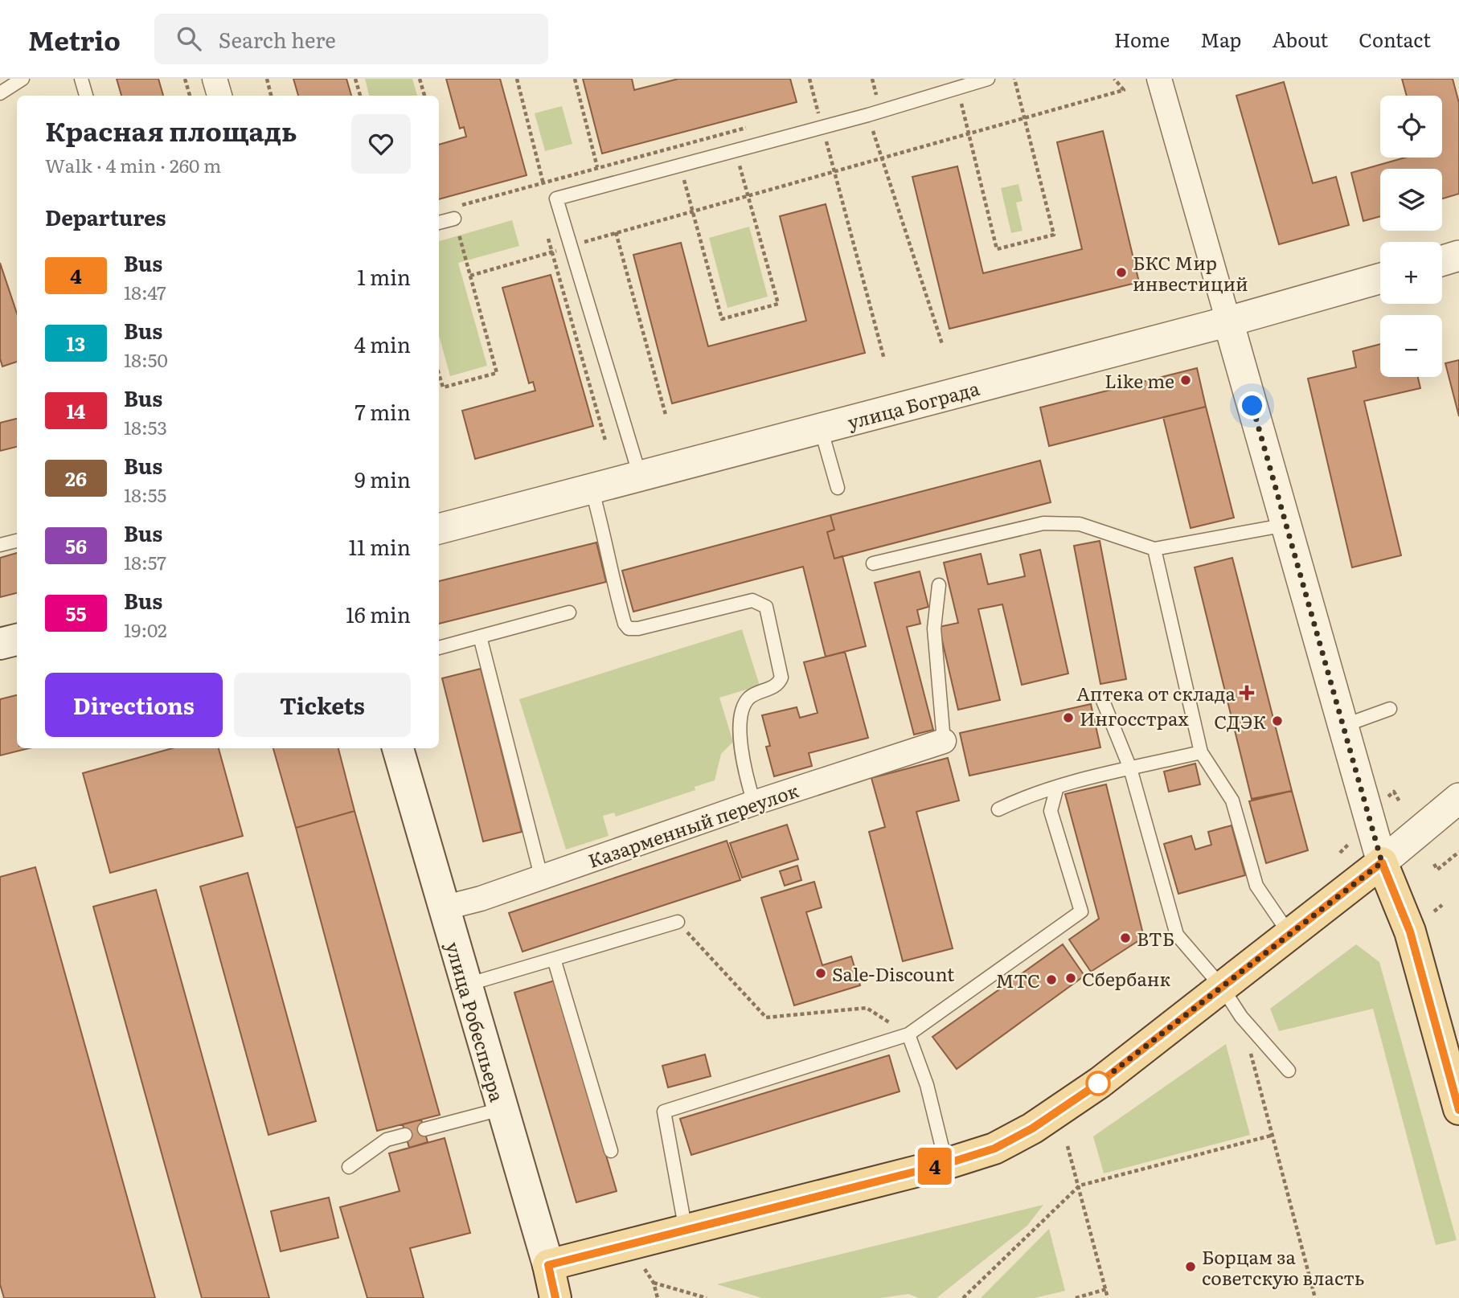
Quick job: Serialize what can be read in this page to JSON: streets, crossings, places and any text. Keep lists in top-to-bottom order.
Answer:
{
  "streets": {
    "main road": ["улица Робеспьера"],
    "street": ["улица Бограда", "Казарменный переулок"]
  },
  "crossings": [
    ["Казарменный переулок", "улица Робеспьера"]
  ],
  "places": {
    "other": [
      "БКС Мир инвестиций",
      "Like me",
      "Ингосстрах",
      "СДЭК",
      "ВТБ",
      "Sale-Discount",
      "Сбербанк",
      "МТС",
      "Борцам за советскую власть"
    ],
    "health": ["Аптека от склада"]
  },
  "lines": ["bus line 4"],
  "page": {
    "header": "Metrio",
    "search": "Search here",
    "nav": [
      "Home",
      "Map",
      "About",
      "Contact"
    ],
    "on_map": "4",
    "map_buttons": ["+", "−"],
    "heading": [
      ["Красная площадь", "Walk · 4 min · 260 m"],
      "Departures"
    ],
    "list": [
      {
        "mark": "4",
        "name": "Bus",
        "note": "18:47",
        "value": "1 min"
      },
      {
        "mark": "13",
        "name": "Bus",
        "note": "18:50",
        "value": "4 min"
      },
      {
        "mark": "14",
        "name": "Bus",
        "note": "18:53",
        "value": "7 min"
      },
      {
        "mark": "26",
        "name": "Bus",
        "note": "18:55",
        "value": "9 min"
      },
      {
        "mark": "56",
        "name": "Bus",
        "note": "18:57",
        "value": "11 min"
      },
      {
        "mark": "55",
        "name": "Bus",
        "note": "19:02",
        "value": "16 min"
      }
    ],
    "buttons": ["Directions", "Tickets"]
  }
}
